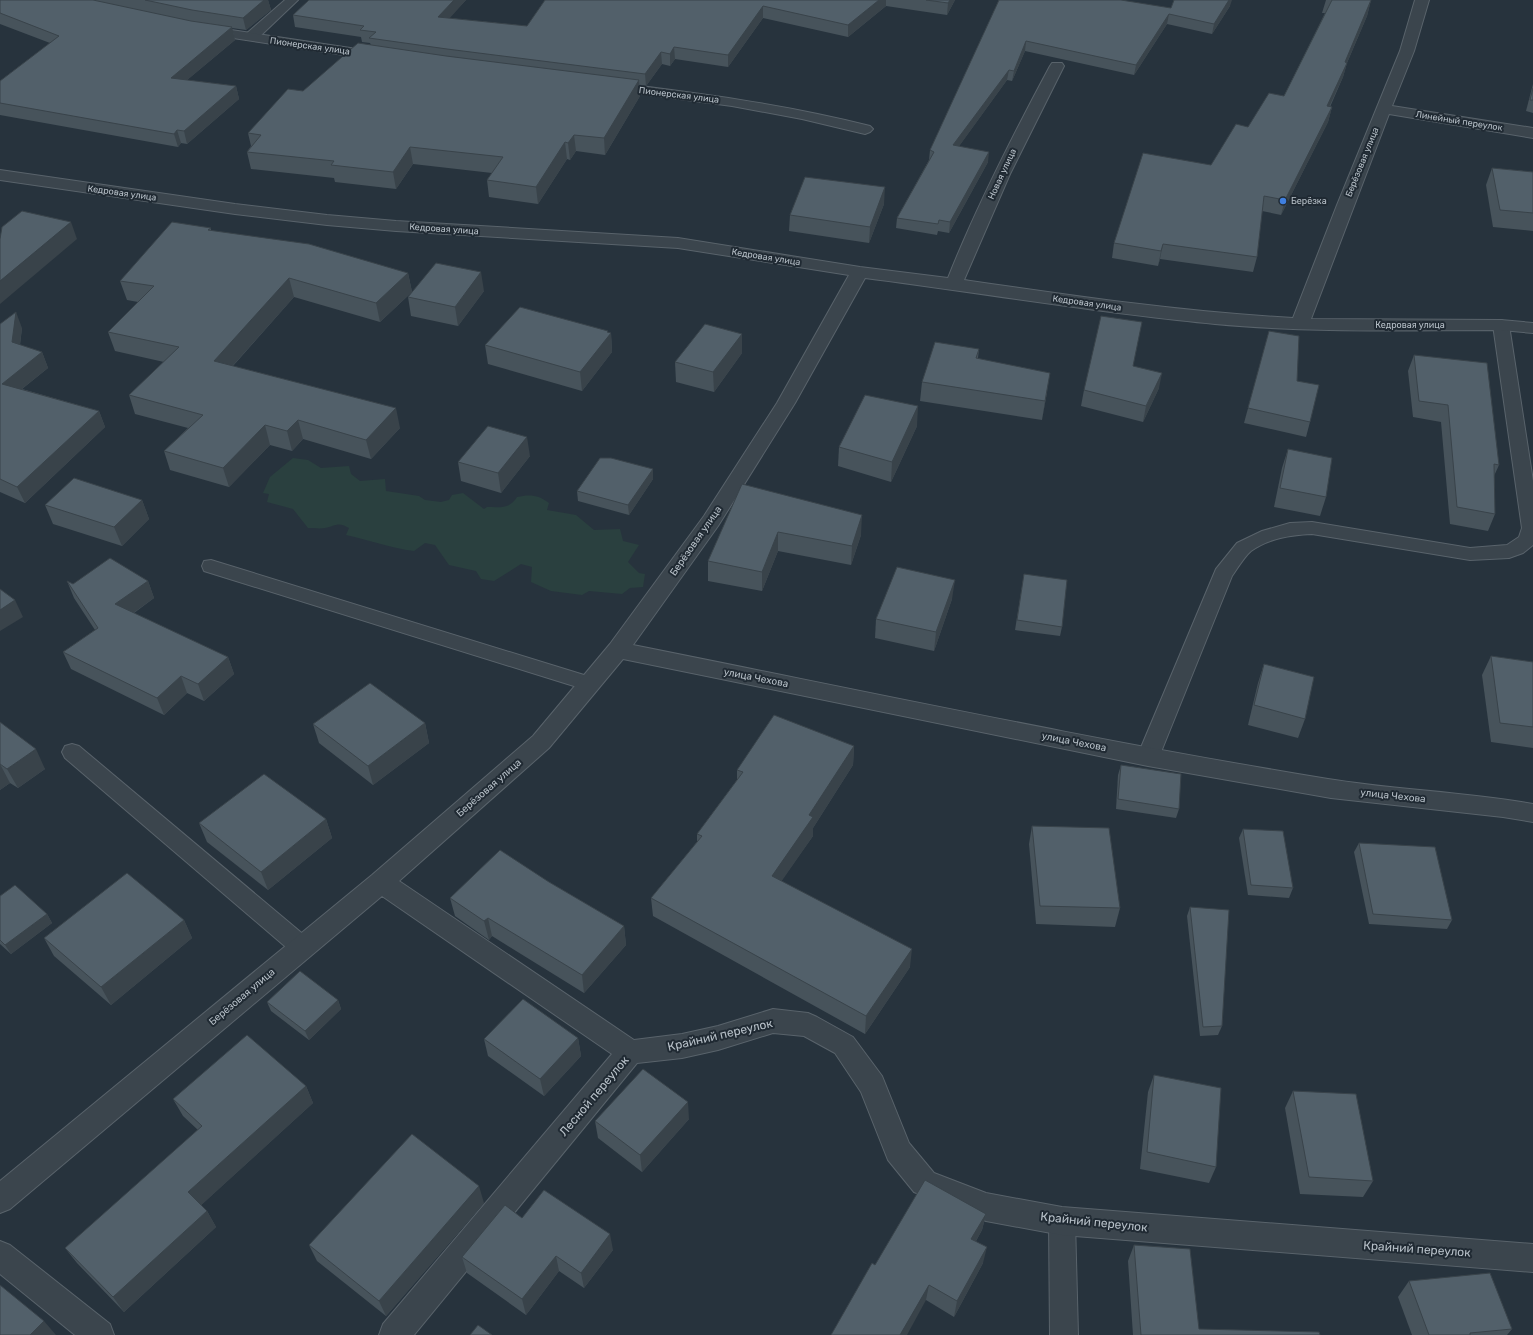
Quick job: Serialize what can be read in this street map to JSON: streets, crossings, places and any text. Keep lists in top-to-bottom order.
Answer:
{
  "streets": {
    "street": [
      "Пионерская улица",
      "Линейный переулок",
      "Берёзовая улица",
      "Новая улица",
      "Кедровая улица",
      "улица Чехова",
      "Крайний переулок",
      "Лесной переулок"
    ]
  },
  "crossings": [
    ["Линейный переулок", "Берёзовая улица"],
    ["Берёзовая улица", "Кедровая улица"],
    ["Берёзовая улица", "улица Чехова"],
    ["Берёзовая улица", "Лесной переулок"],
    ["Новая улица", "Кедровая улица"],
    ["Крайний переулок", "Лесной переулок"]
  ],
  "places": ["Берёзка"]
}
